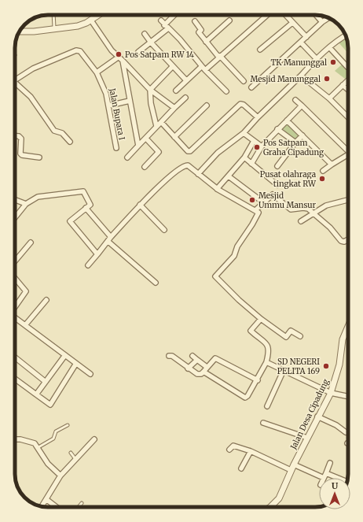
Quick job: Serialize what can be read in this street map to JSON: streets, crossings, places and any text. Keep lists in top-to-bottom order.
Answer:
{
  "streets": {
    "street": ["Jalan Bupara I", "Jalan Desa Cipadung"]
  },
  "places": [
    "Pos Satpam RW 14",
    "TK Manunggal",
    "Mesjid Manunggal",
    "Pos Satpam Graha Cipadung",
    "Pusat olahraga tingkat RW",
    "Mesjid Ummu Mansur",
    "SD NEGERI PELITA 169"
  ],
  "north": "top"
}
